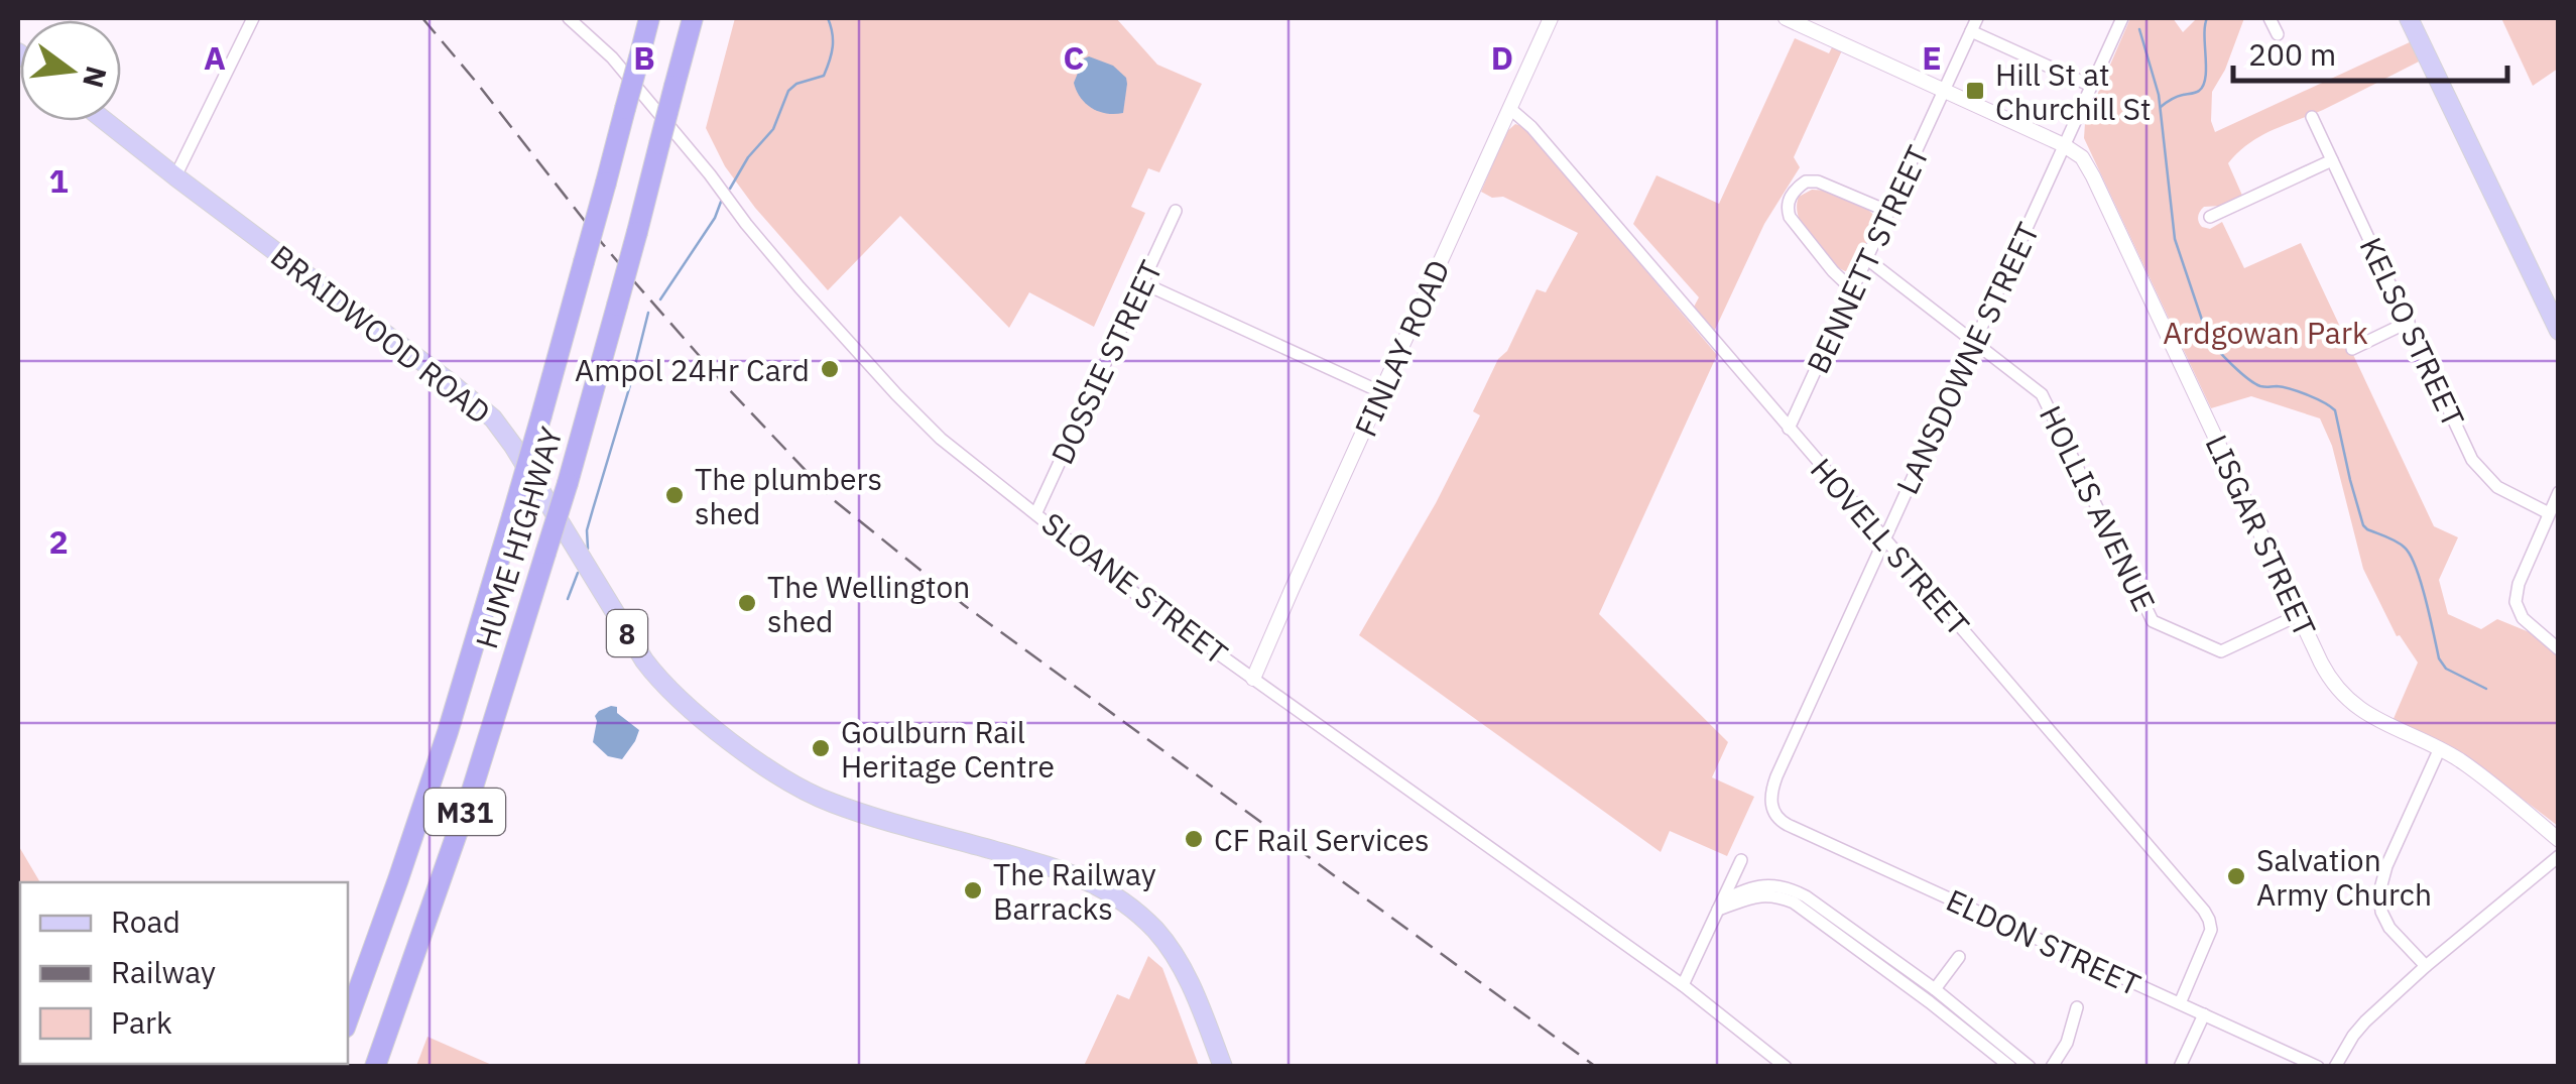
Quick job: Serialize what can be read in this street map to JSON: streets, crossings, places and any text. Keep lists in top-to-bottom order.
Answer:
{
  "streets": {
    "highway": ["HUME HIGHWAY", "M31"],
    "main road": ["BRAIDWOOD ROAD", "8"],
    "street": [
      "BENNETT STREET",
      "KELSO STREET",
      "FINLAY ROAD",
      "LANSDOWNE STREET",
      "DOSSIE STREET",
      "HOLLIS AVENUE",
      "LISGAR STREET",
      "HOVELL STREET",
      "SLOANE STREET",
      "ELDON STREET"
    ]
  },
  "crossings": [
    ["BENNETT STREET", "HOLLIS AVENUE"],
    ["BENNETT STREET", "HOVELL STREET"],
    ["FINLAY ROAD", "HOVELL STREET"],
    ["FINLAY ROAD", "SLOANE STREET"],
    ["LANSDOWNE STREET", "HOLLIS AVENUE"],
    ["LANSDOWNE STREET", "LISGAR STREET"],
    ["LANSDOWNE STREET", "HOVELL STREET"],
    ["LANSDOWNE STREET", "ELDON STREET"],
    ["DOSSIE STREET", "SLOANE STREET"],
    ["HOLLIS AVENUE", "LISGAR STREET"],
    ["HOVELL STREET", "ELDON STREET"]
  ],
  "parks": ["Ardgowan Park"],
  "places": {
    "transit": ["Hill St at Churchill St"],
    "other": [
      "Ampol 24Hr Card",
      "The plumbers shed",
      "The Wellington shed",
      "Goulburn Rail Heritage Centre",
      "CF Rail Services",
      "Salvation Army Church",
      "The Railway Barracks"
    ]
  },
  "legend": ["Road", "Railway", "Park"],
  "scale_bar": "200 m",
  "north": "right",
  "grid": {
    "columns": [
      "A",
      "B",
      "C",
      "D",
      "E"
    ],
    "rows": ["1", "2"]
  }
}
